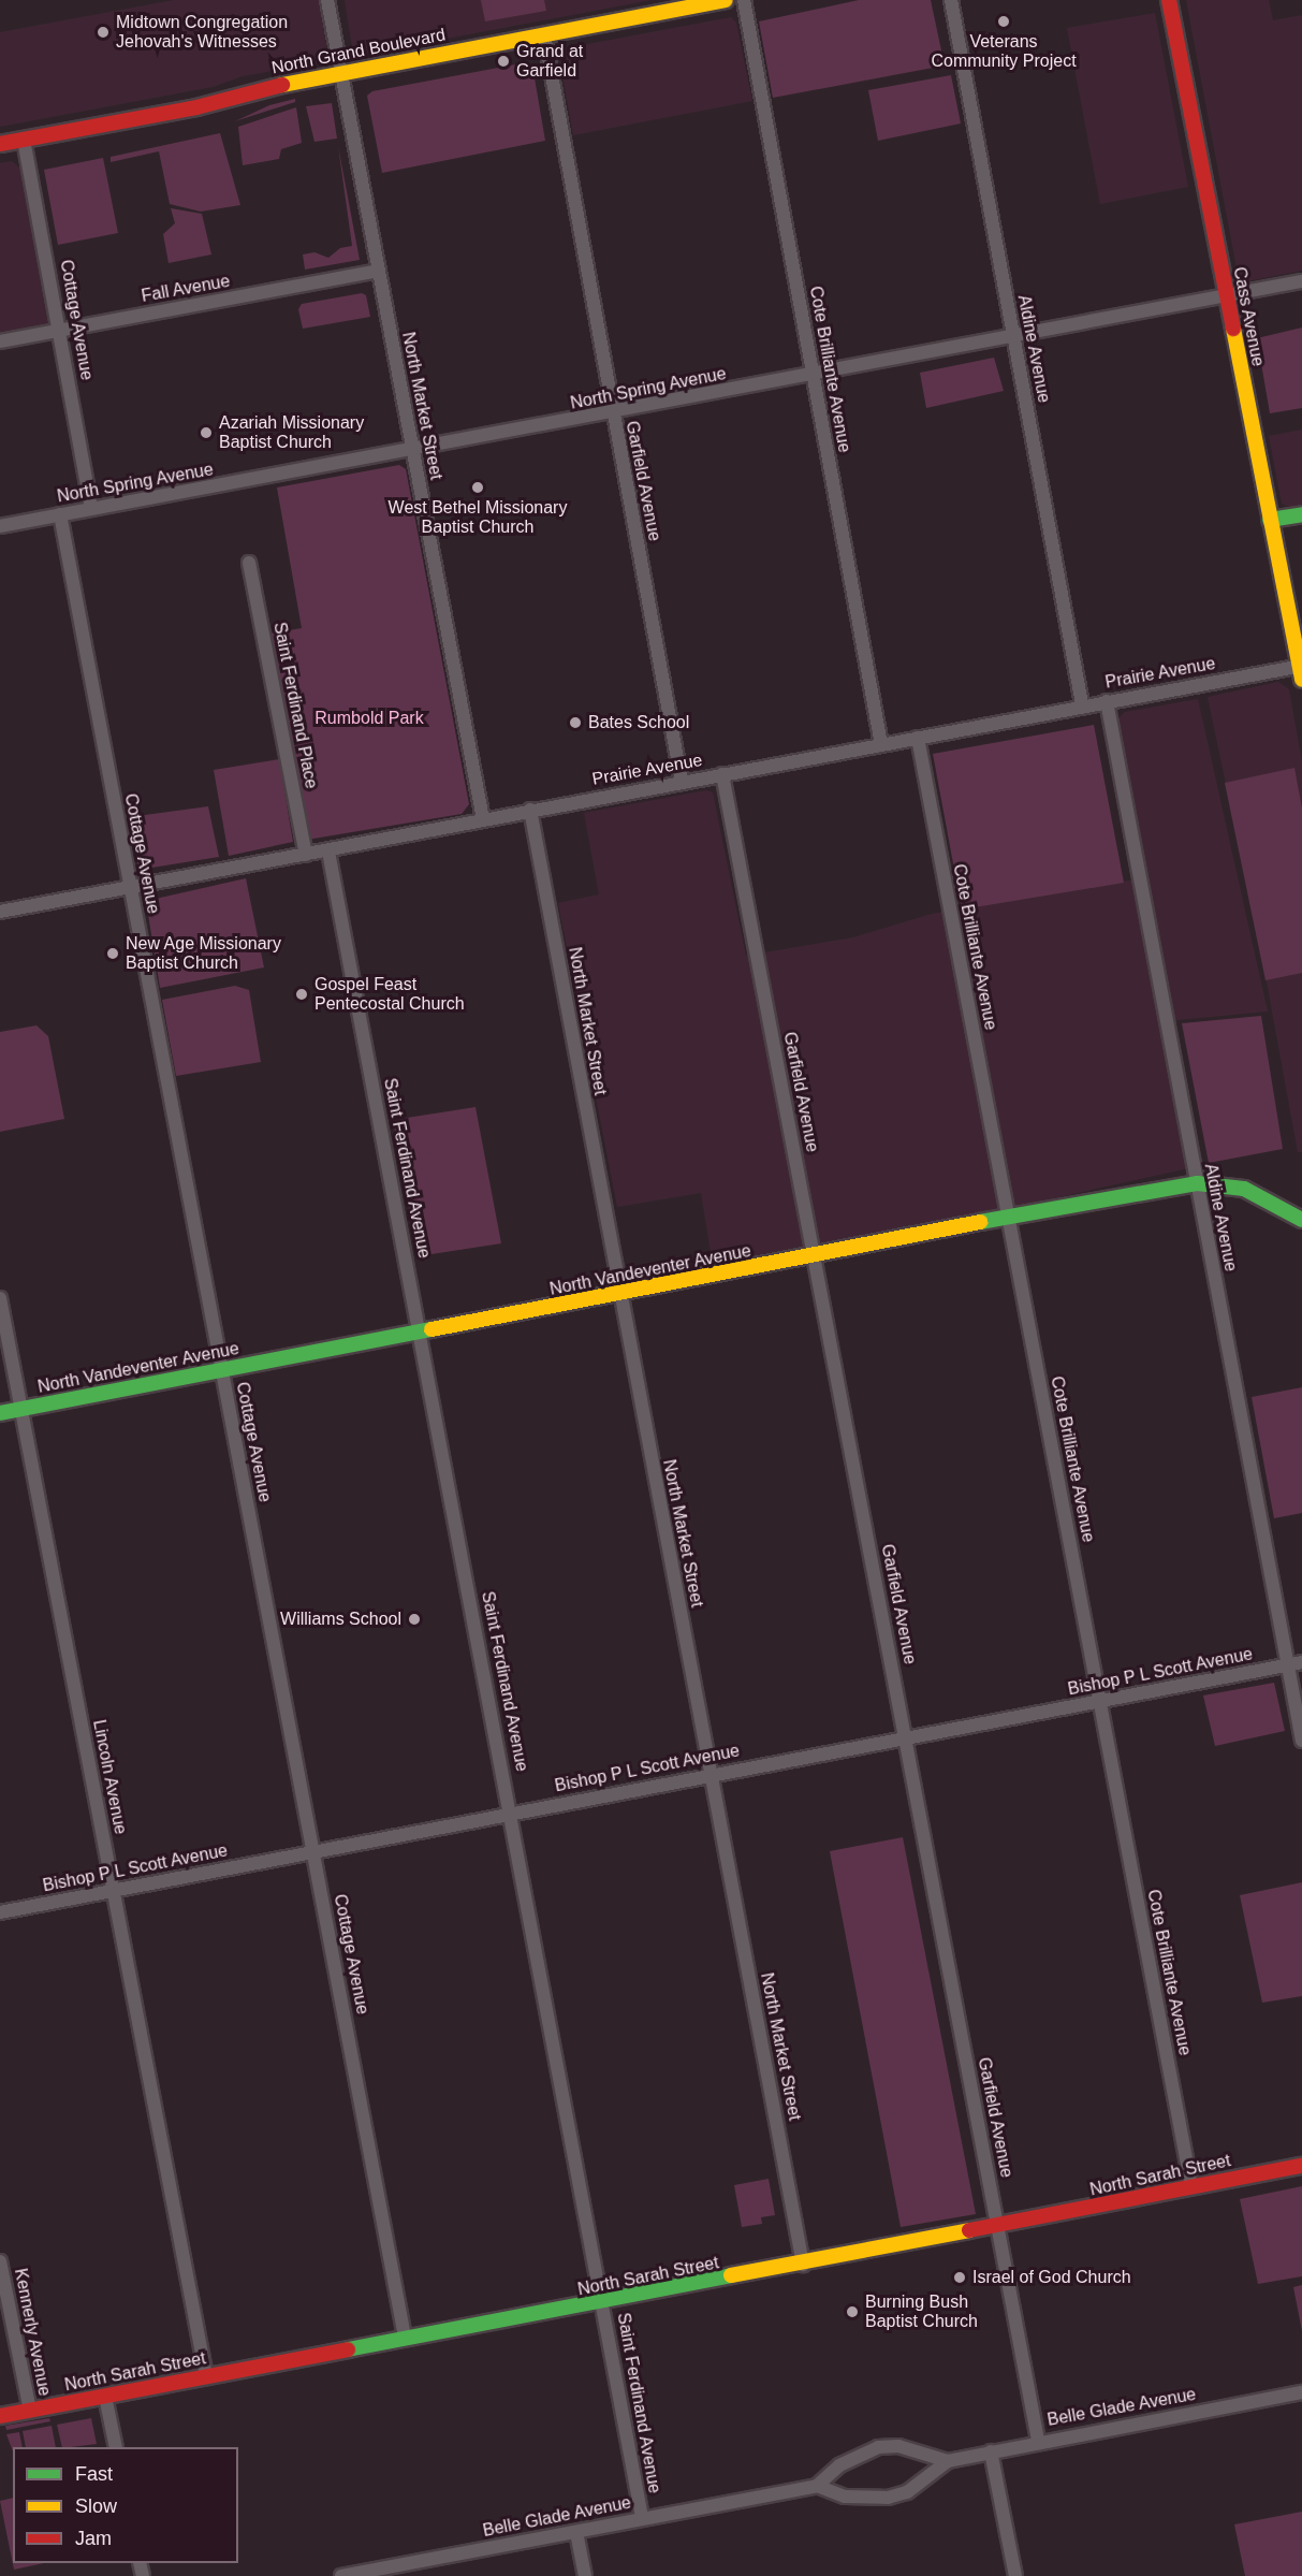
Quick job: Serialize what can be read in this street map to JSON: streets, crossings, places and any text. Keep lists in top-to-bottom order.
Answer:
{
  "streets": {
    "main road": [
      "North Grand Boulevard",
      "Cass Avenue",
      "North Vandeventer Avenue",
      "North Sarah Street"
    ],
    "street": [
      "Fall Avenue",
      "Cottage Avenue",
      "Aldine Avenue",
      "Cote Brilliante Avenue",
      "North Spring Avenue",
      "North Market Street",
      "Garfield Avenue",
      "Prairie Avenue",
      "Saint Ferdinand Place",
      "Saint Ferdinand Avenue",
      "Bishop P L Scott Avenue",
      "Lincoln Avenue",
      "Kennerly Avenue",
      "Belle Glade Avenue"
    ]
  },
  "crossings": [
    ["North Grand Boulevard", "Cottage Avenue"],
    ["North Grand Boulevard", "North Market Street"],
    ["North Grand Boulevard", "Garfield Avenue"],
    ["Fall Avenue", "Cottage Avenue"],
    ["Fall Avenue", "North Market Street"],
    ["Cass Avenue", "North Spring Avenue"],
    ["Cass Avenue", "Prairie Avenue"],
    ["Cottage Avenue", "North Spring Avenue"],
    ["Cottage Avenue", "Prairie Avenue"],
    ["Cottage Avenue", "North Vandeventer Avenue"],
    ["Cottage Avenue", "Bishop P L Scott Avenue"],
    ["Cottage Avenue", "North Sarah Street"],
    ["Aldine Avenue", "North Spring Avenue"],
    ["Aldine Avenue", "Prairie Avenue"],
    ["Aldine Avenue", "North Vandeventer Avenue"],
    ["Aldine Avenue", "Bishop P L Scott Avenue"],
    ["Cote Brilliante Avenue", "North Spring Avenue"],
    ["Cote Brilliante Avenue", "Prairie Avenue"],
    ["Cote Brilliante Avenue", "North Vandeventer Avenue"],
    ["Cote Brilliante Avenue", "Bishop P L Scott Avenue"],
    ["Cote Brilliante Avenue", "North Sarah Street"],
    ["North Spring Avenue", "North Market Street"],
    ["North Spring Avenue", "Garfield Avenue"],
    ["North Market Street", "Prairie Avenue"],
    ["North Market Street", "North Vandeventer Avenue"],
    ["North Market Street", "Bishop P L Scott Avenue"],
    ["North Market Street", "North Sarah Street"],
    ["Garfield Avenue", "Prairie Avenue"],
    ["Garfield Avenue", "North Vandeventer Avenue"],
    ["Garfield Avenue", "Bishop P L Scott Avenue"],
    ["Garfield Avenue", "North Sarah Street"],
    ["Garfield Avenue", "Belle Glade Avenue"],
    ["Prairie Avenue", "Saint Ferdinand Place"],
    ["Prairie Avenue", "Saint Ferdinand Avenue"],
    ["Saint Ferdinand Avenue", "North Vandeventer Avenue"],
    ["Saint Ferdinand Avenue", "Bishop P L Scott Avenue"],
    ["Saint Ferdinand Avenue", "North Sarah Street"],
    ["Saint Ferdinand Avenue", "Belle Glade Avenue"],
    ["North Vandeventer Avenue", "Lincoln Avenue"],
    ["Bishop P L Scott Avenue", "Lincoln Avenue"],
    ["Lincoln Avenue", "North Sarah Street"],
    ["North Sarah Street", "Kennerly Avenue"]
  ],
  "parks": ["Rumbold Park"],
  "places": [
    "Veterans Community Project",
    "Midtown Congregation Jehovah's Witnesses",
    "Grand at Garfield",
    "Azariah Missionary Baptist Church",
    "West Bethel Missionary Baptist Church",
    "Bates School",
    "New Age Missionary Baptist Church",
    "Gospel Feast Pentecostal Church",
    "Williams School",
    "Israel of God Church",
    "Burning Bush Baptist Church"
  ],
  "legend": ["Fast", "Slow", "Jam"]
}
